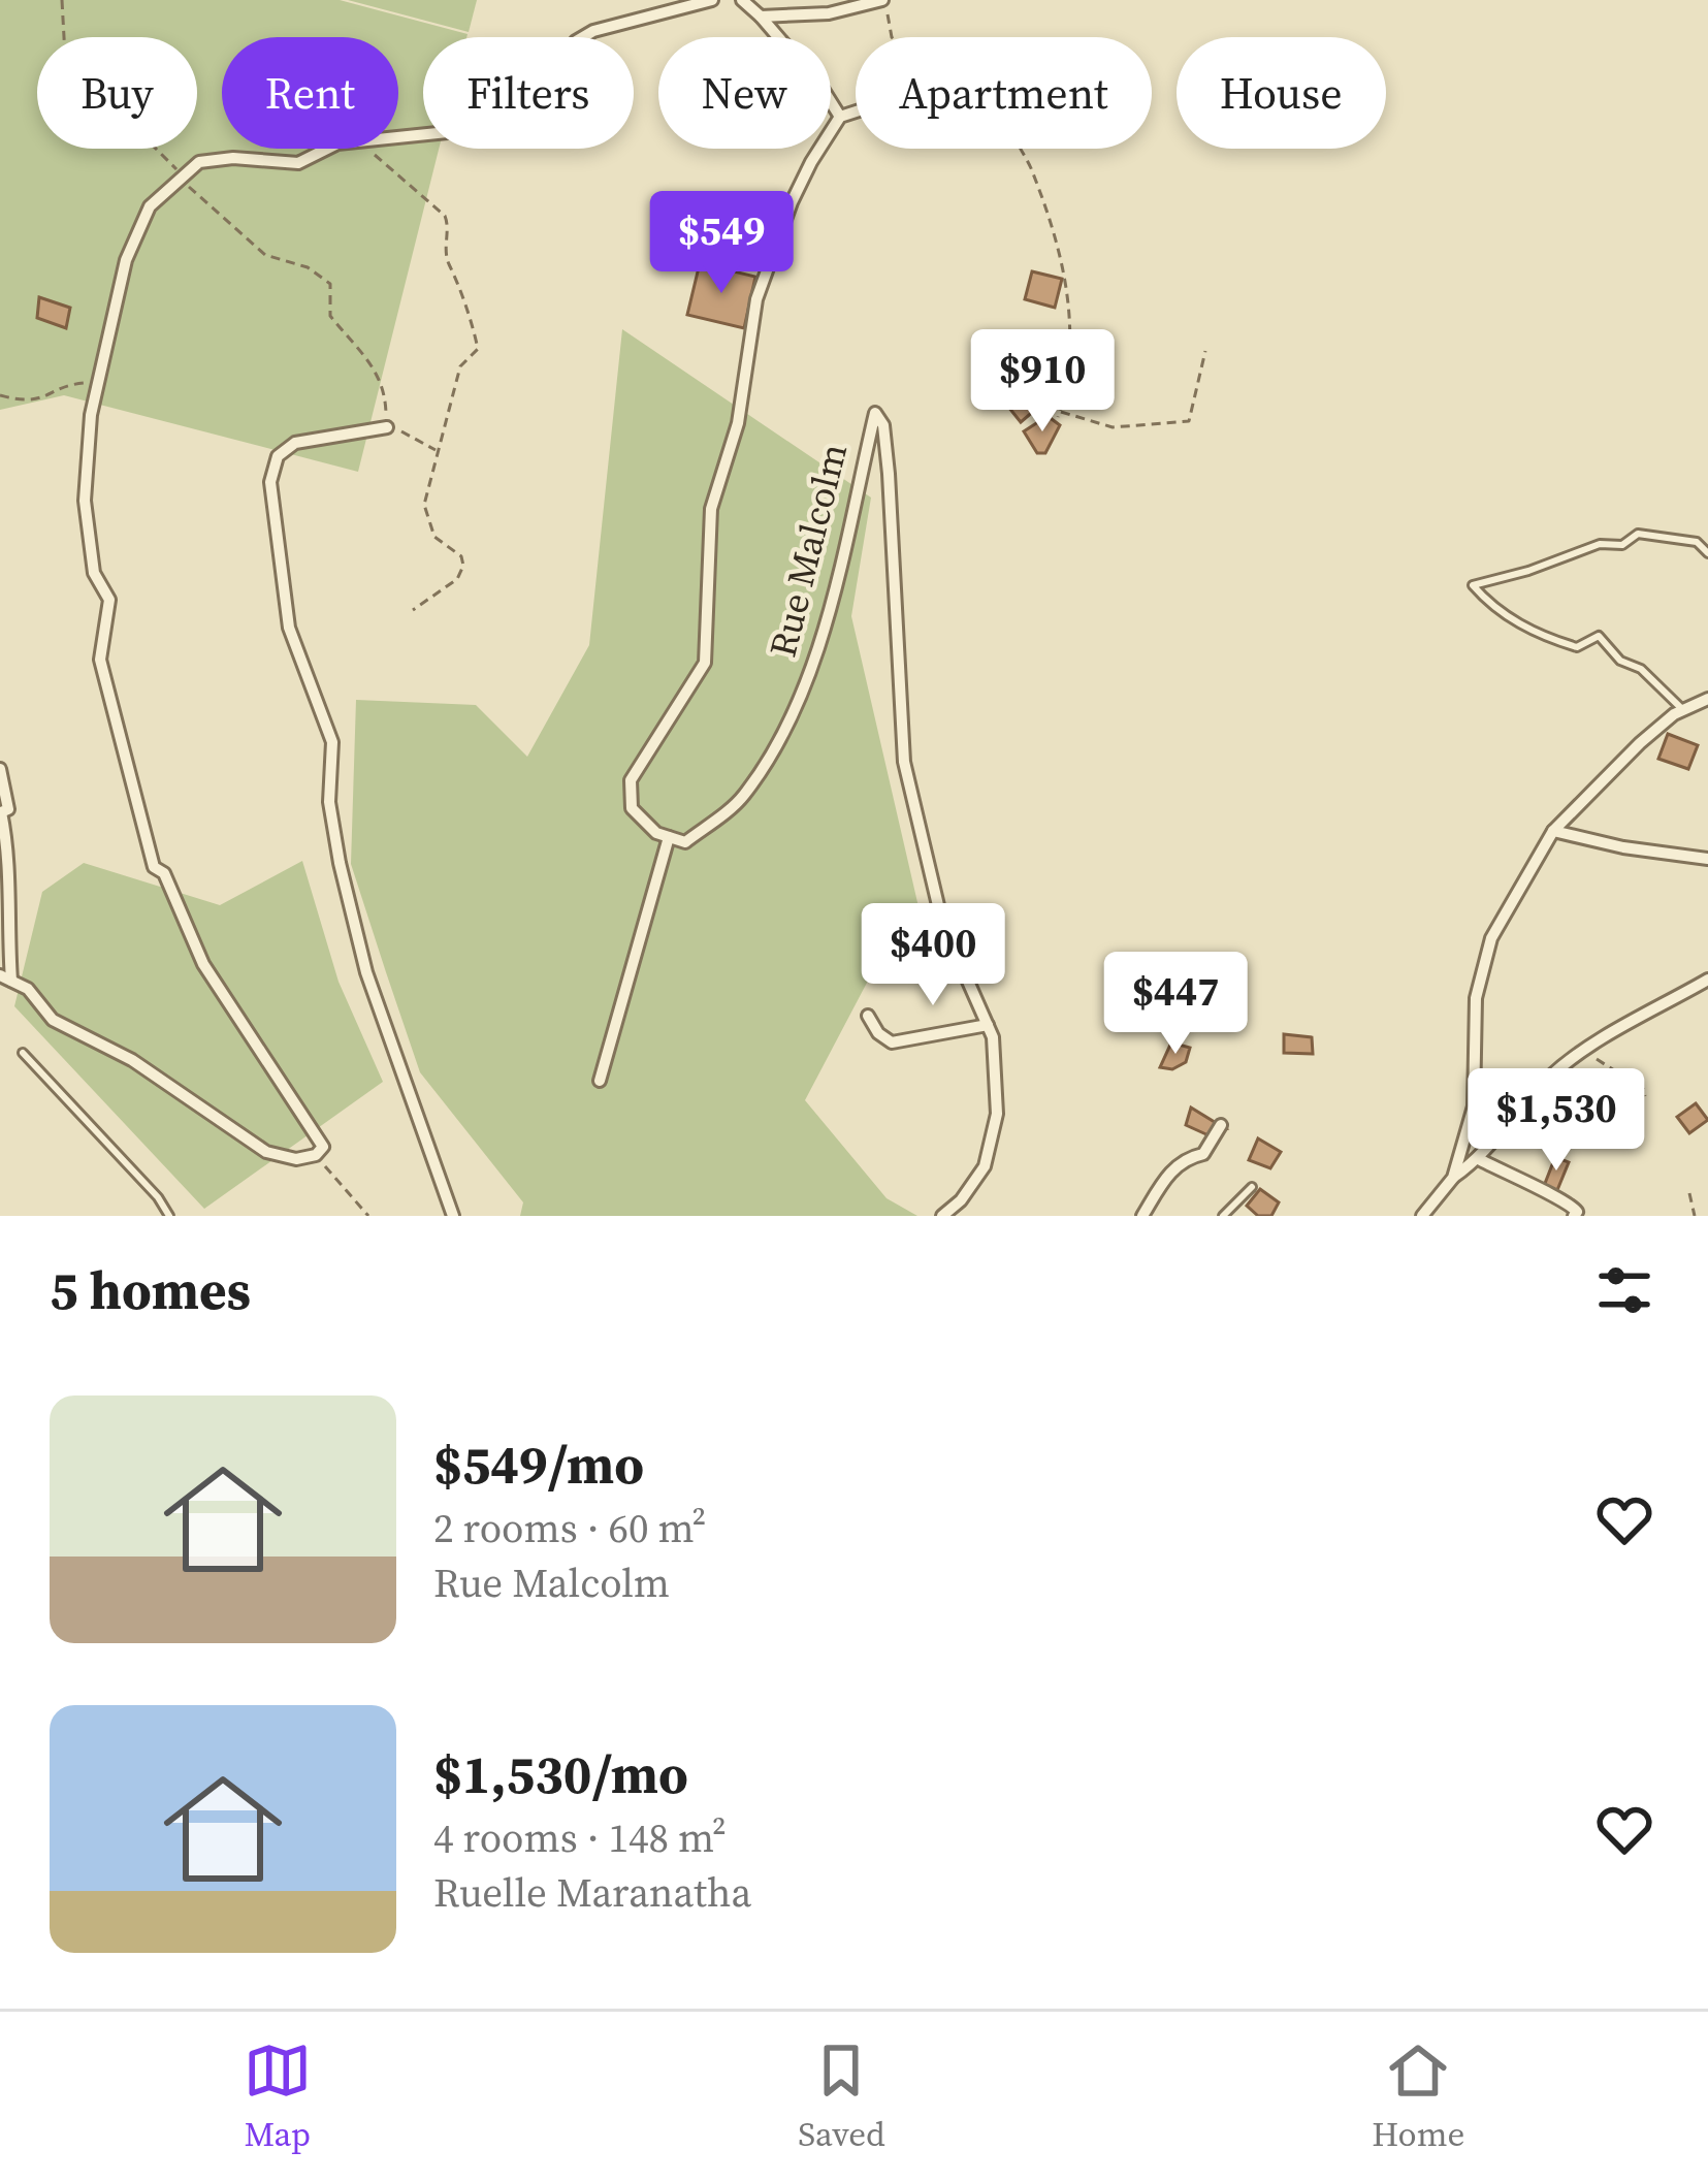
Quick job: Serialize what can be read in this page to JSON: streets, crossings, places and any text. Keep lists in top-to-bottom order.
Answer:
{
  "streets": {
    "street": ["Rue Malcolm"]
  },
  "page": {
    "chip": [
      "Buy",
      "Rent",
      "Filters",
      "New",
      "Apartment",
      "House"
    ],
    "price": [
      "$549",
      "$910",
      "$400",
      "$447",
      "$1,530"
    ],
    "heading": "5 homes",
    "list": [
      {
        "name": "$549/mo",
        "note": "2 rooms · 60 m² · Rue Malcolm"
      },
      {
        "name": "$1,530/mo",
        "note": "4 rooms · 148 m² · Ruelle Maranatha"
      }
    ],
    "tabs": ["Map", "Saved", "Home"]
  }
}
